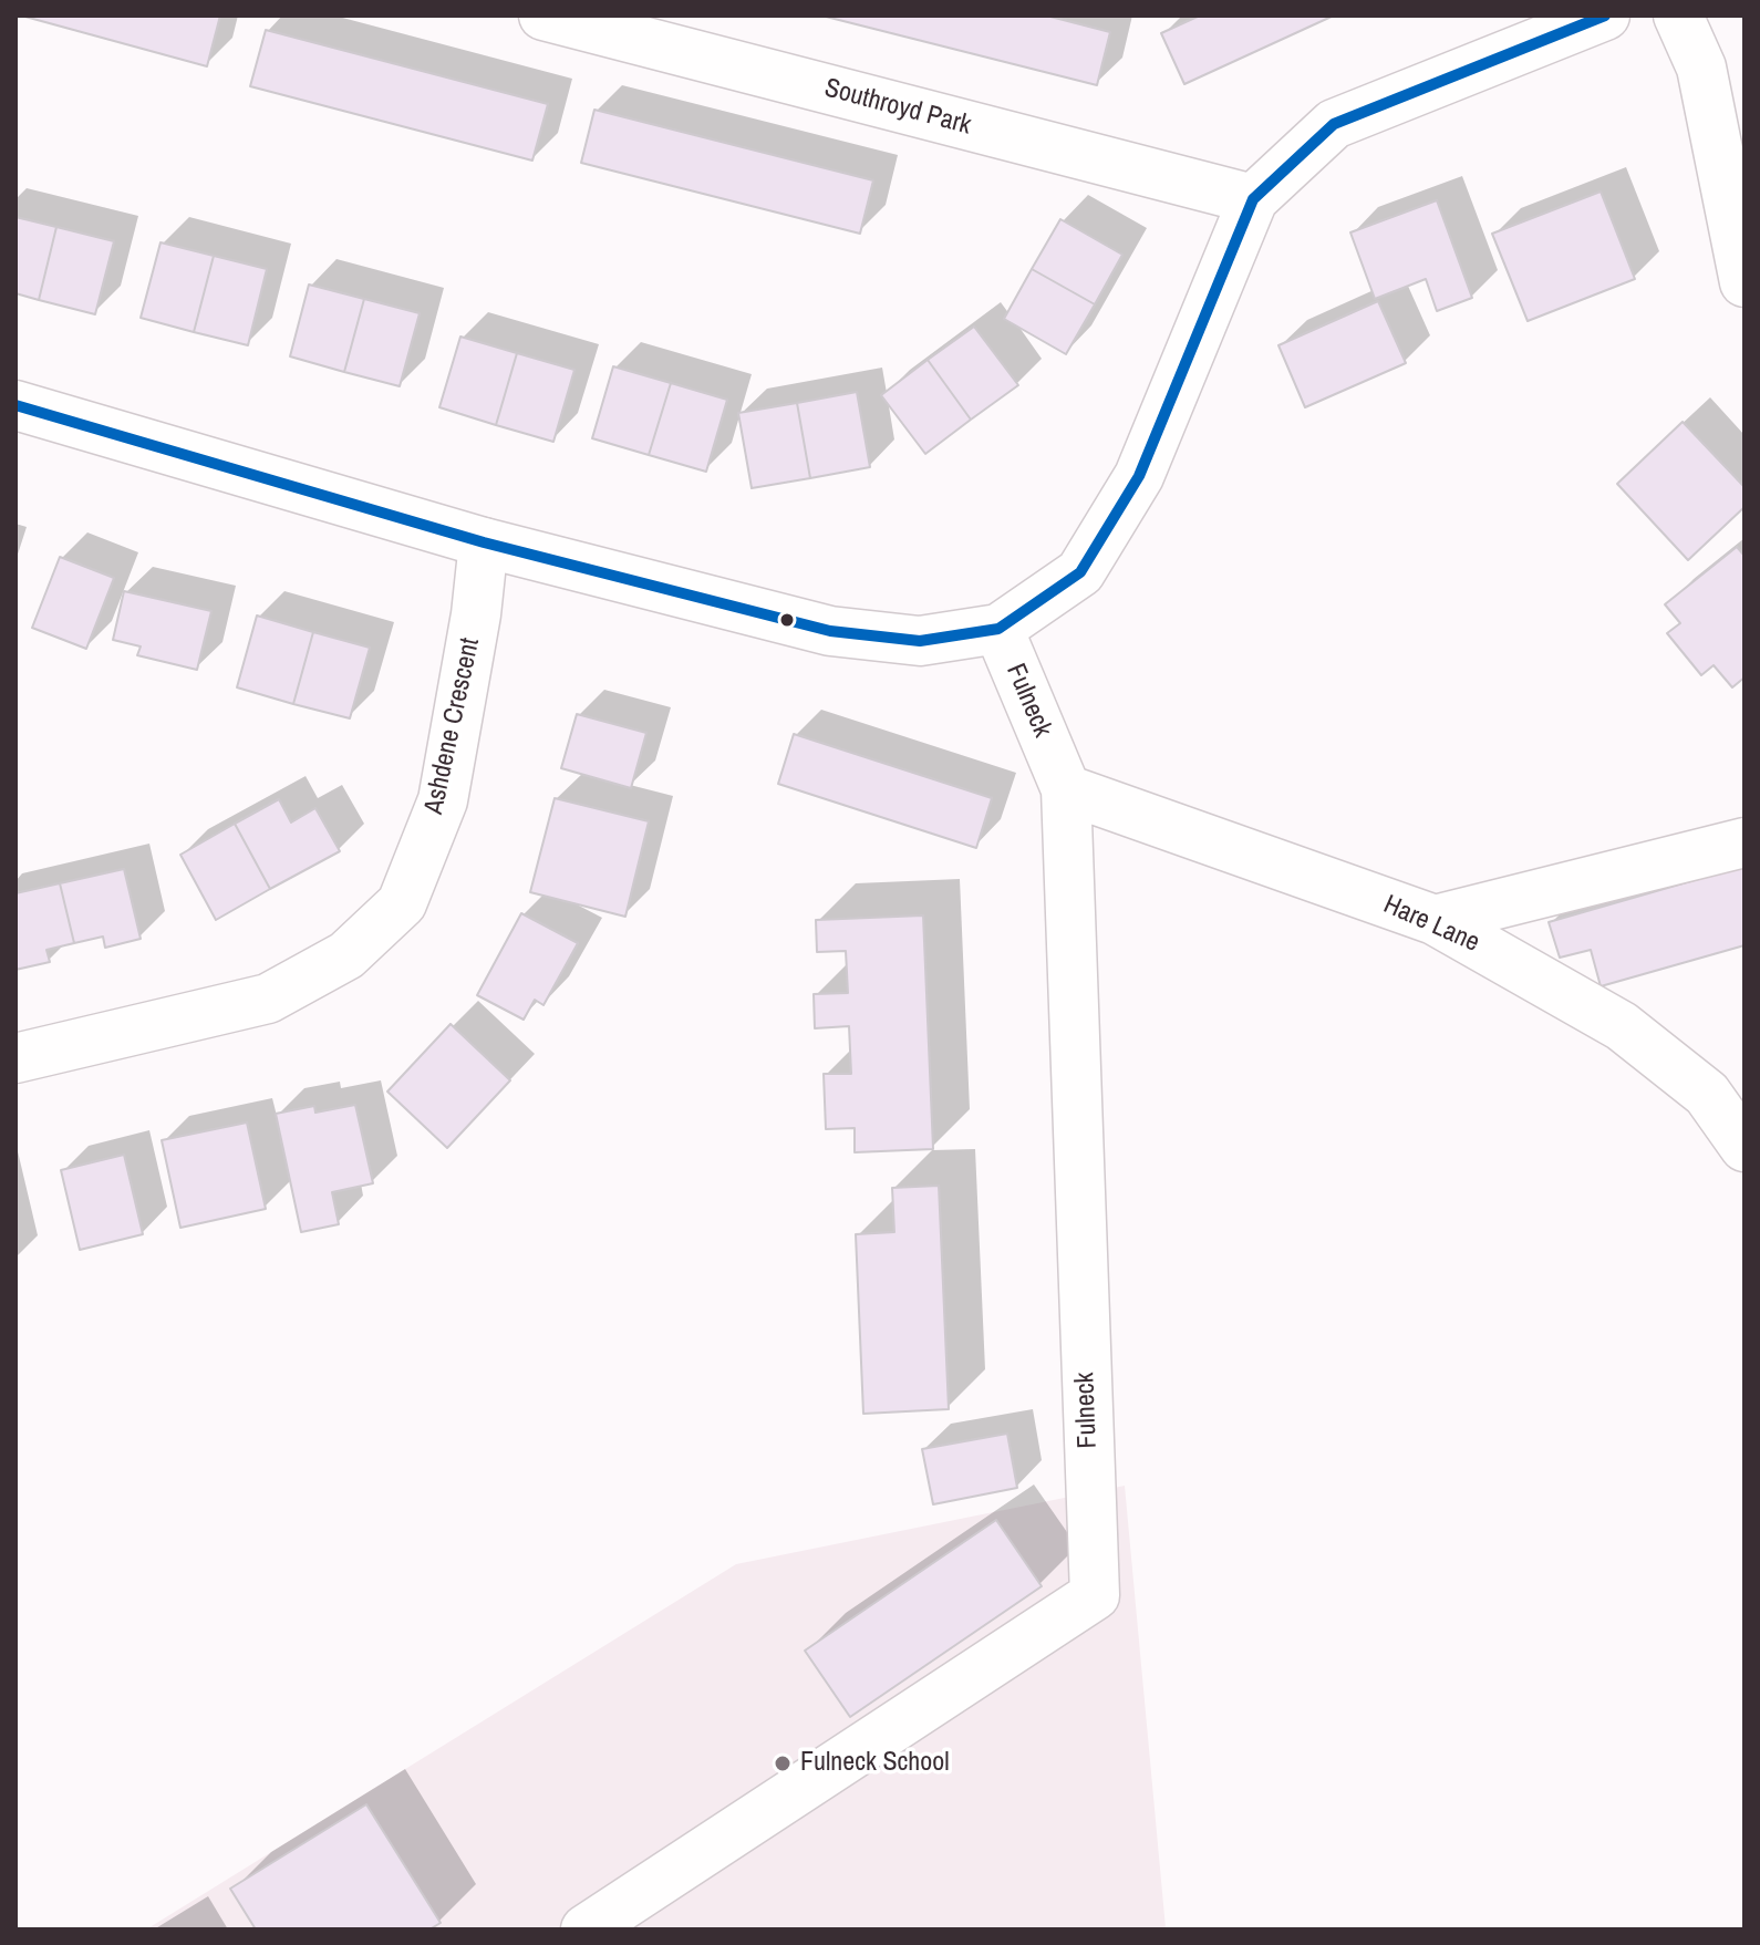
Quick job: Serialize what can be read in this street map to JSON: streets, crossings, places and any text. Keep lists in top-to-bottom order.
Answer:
{
  "streets": {
    "street": [
      "Southroyd Park",
      "Fulneck",
      "Ashdene Crescent",
      "Hare Lane"
    ]
  },
  "crossings": [
    ["Fulneck", "Hare Lane"]
  ],
  "places": ["Fulneck School"]
}
